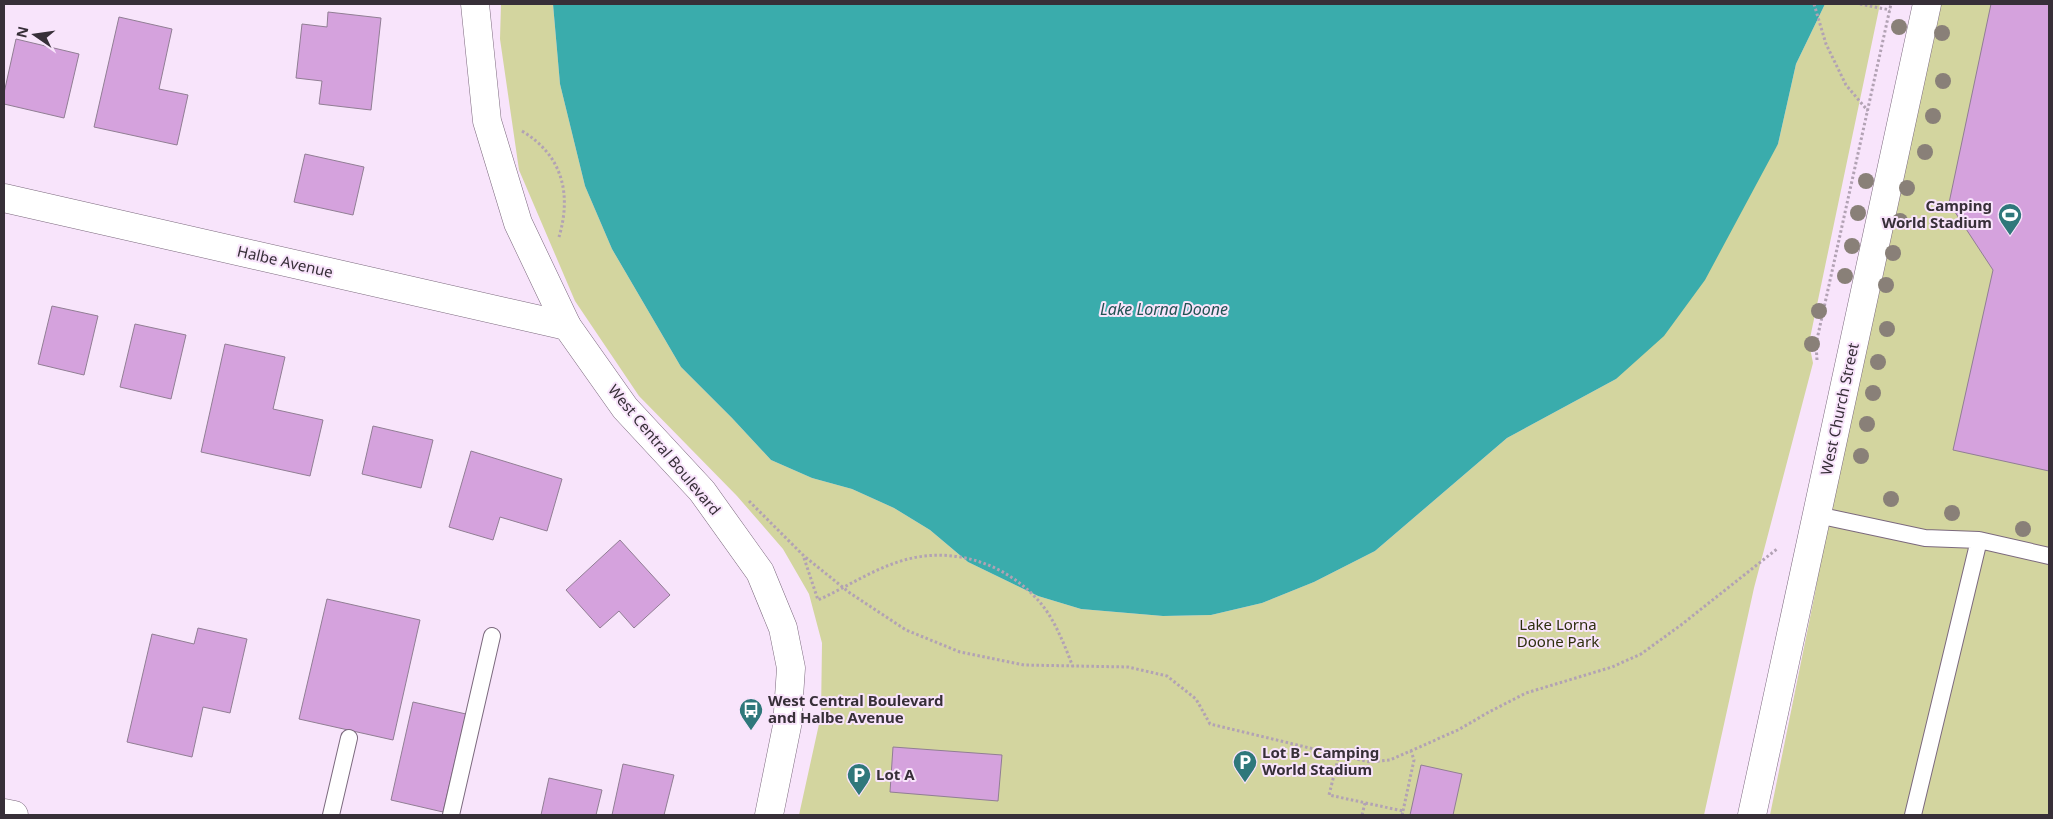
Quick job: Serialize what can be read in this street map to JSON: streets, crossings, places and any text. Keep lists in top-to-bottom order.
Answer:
{
  "streets": {
    "street": ["Halbe Avenue", "West Church Street", "West Central Boulevard"]
  },
  "crossings": [
    ["Halbe Avenue", "West Central Boulevard"]
  ],
  "water": ["Lake Lorna Doone"],
  "parks": ["Lake Lorna Doone Park"],
  "places": {
    "sports": ["Camping World Stadium"],
    "bus stop": ["West Central Boulevard and Halbe Avenue"],
    "parking": ["Lot B - Camping World Stadium", "Lot A"]
  },
  "north": "left"
}
